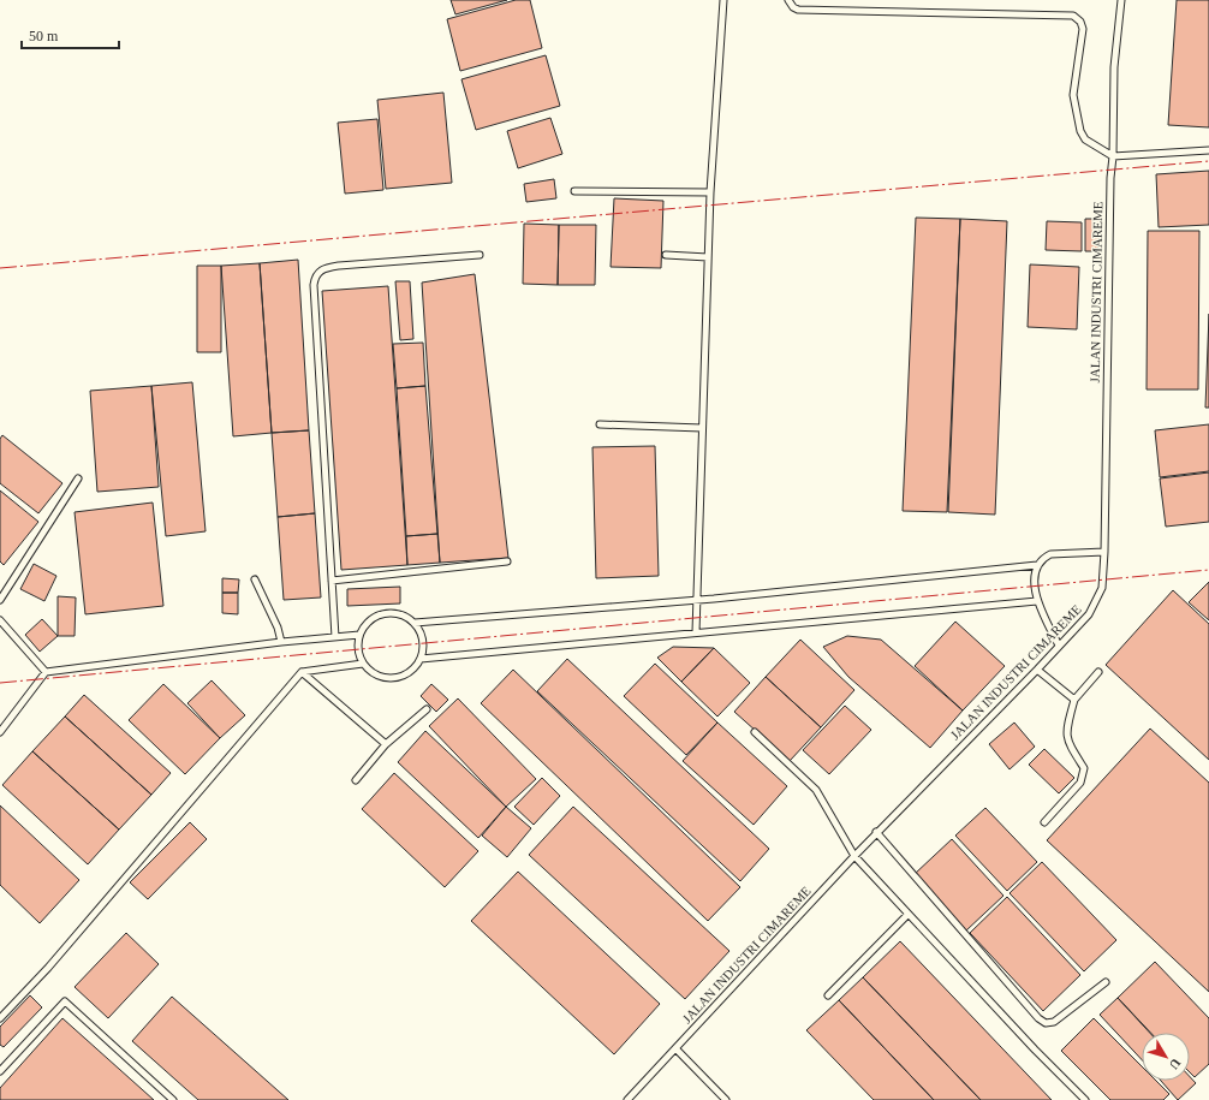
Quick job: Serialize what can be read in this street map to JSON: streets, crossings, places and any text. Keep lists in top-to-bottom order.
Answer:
{
  "streets": {
    "lane": ["JALAN INDUSTRI CIMAREME"]
  },
  "scale_bar": "50 m",
  "north": "bottom right"
}
